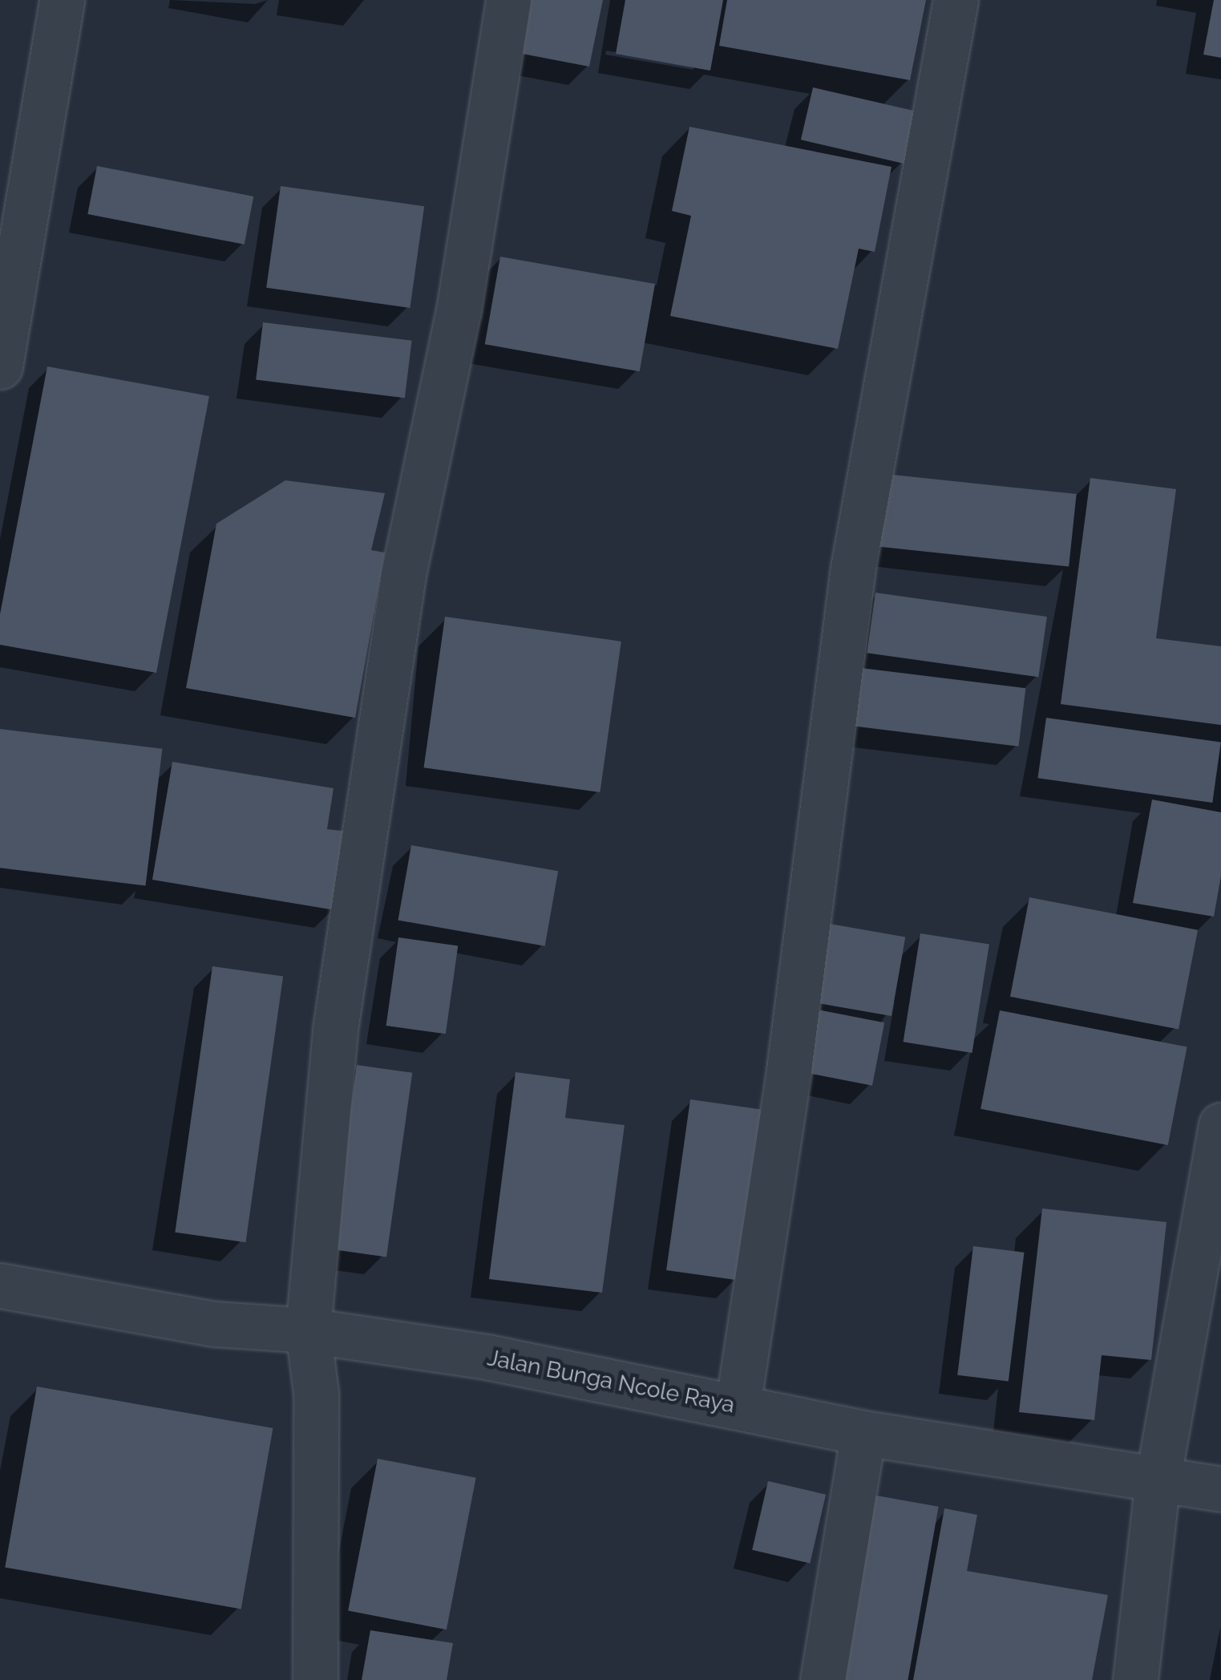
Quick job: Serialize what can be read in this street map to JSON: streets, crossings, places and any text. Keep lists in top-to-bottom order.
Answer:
{
  "streets": {
    "street": ["Jalan Bunga Ncole Raya"]
  }
}
